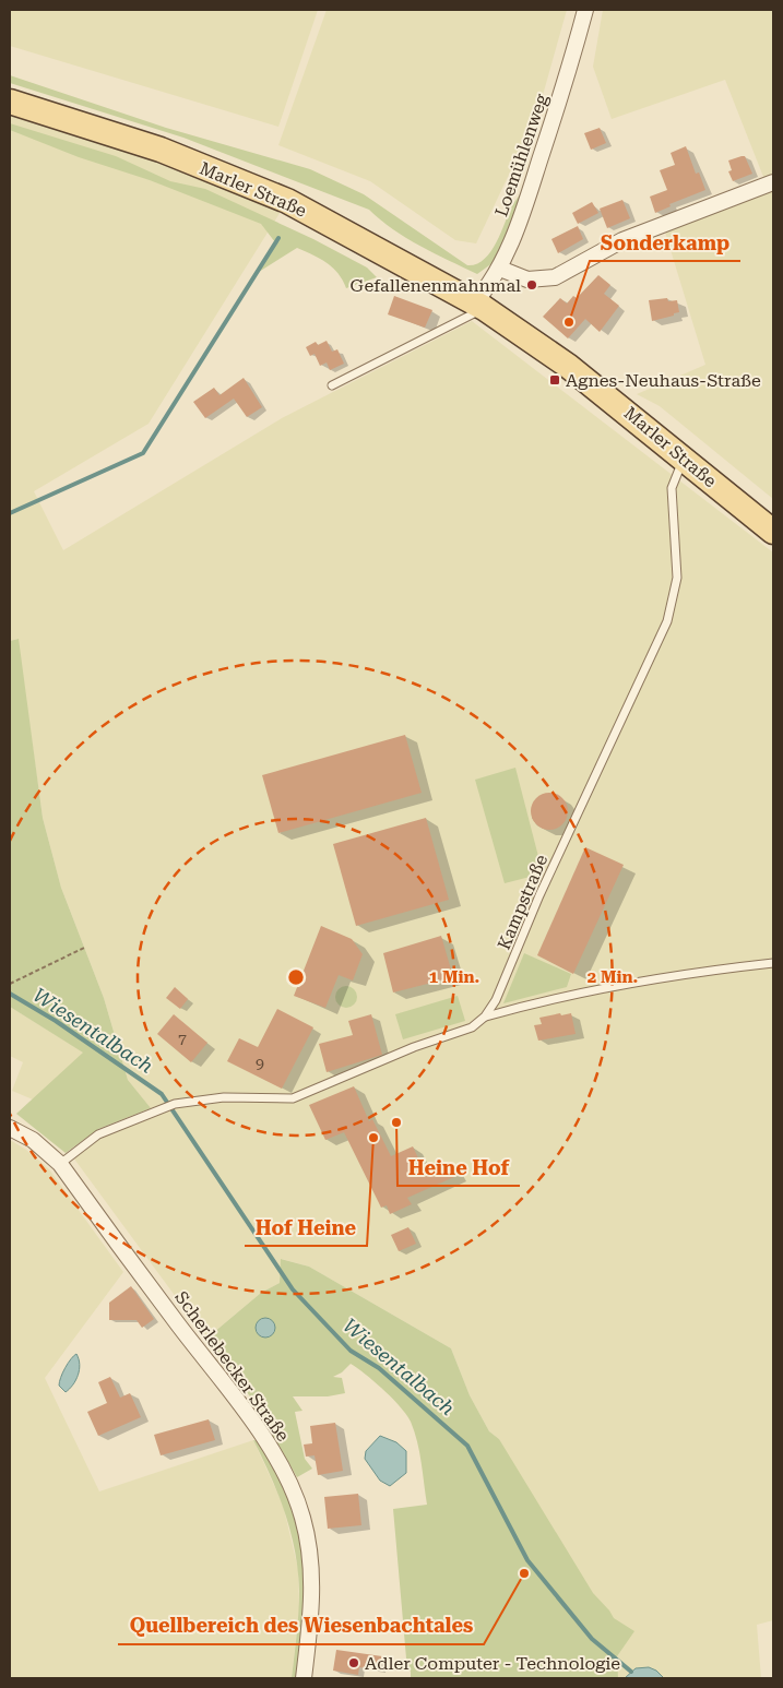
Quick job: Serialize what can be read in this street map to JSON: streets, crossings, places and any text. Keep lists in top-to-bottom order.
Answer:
{
  "streets": {
    "main road": ["Marler Straße"],
    "street": ["Loemühlenweg", "Scherlebecker Straße"],
    "lane": ["Kampstraße"]
  },
  "crossings": [
    ["Loemühlenweg", "Marler Straße"],
    ["Marler Straße", "Kampstraße"],
    ["Kampstraße", "Scherlebecker Straße"]
  ],
  "water": ["Wiesentalbach"],
  "places": {
    "other": [
      "Gefallenenmahnmal",
      "Sonderkamp",
      "Heine Hof",
      "Hof Heine",
      "Quellbereich des Wiesenbachtales",
      "Adler Computer - Technologie"
    ],
    "transit": ["Agnes-Neuhaus-Straße"]
  },
  "house_numbers": ["7", "9"],
  "rings": ["1 Min.", "2 Min."]
}
